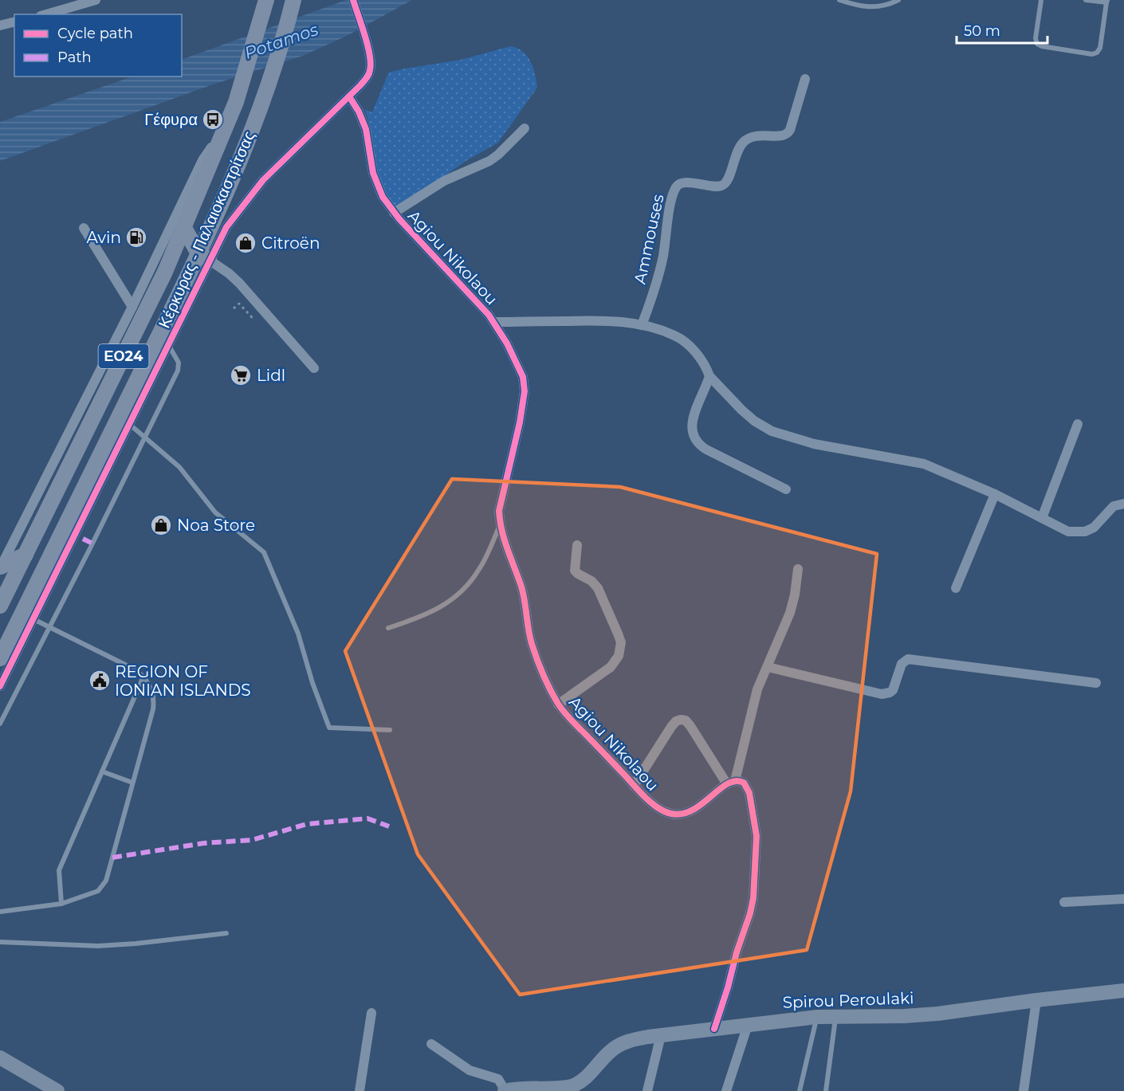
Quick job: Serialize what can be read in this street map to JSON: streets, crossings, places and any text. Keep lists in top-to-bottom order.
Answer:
{
  "streets": {
    "main road": ["Κέρκυρας - Παλαιοκαστρίτσας", "ΕΟ24"],
    "street": ["Ammouses", "Agiou Nikolaou", "Spirou Peroulaki"]
  },
  "water": ["Potamos"],
  "places": {
    "bus stop": ["Γέφυρα"],
    "fuel station": ["Avin"],
    "shop": ["Citroën", "Noa Store"],
    "supermarket": ["Lidl"],
    "public building": ["REGION OF IONIAN ISLANDS"]
  },
  "legend": ["Cycle path", "Path"],
  "scale_bar": "50 m"
}
